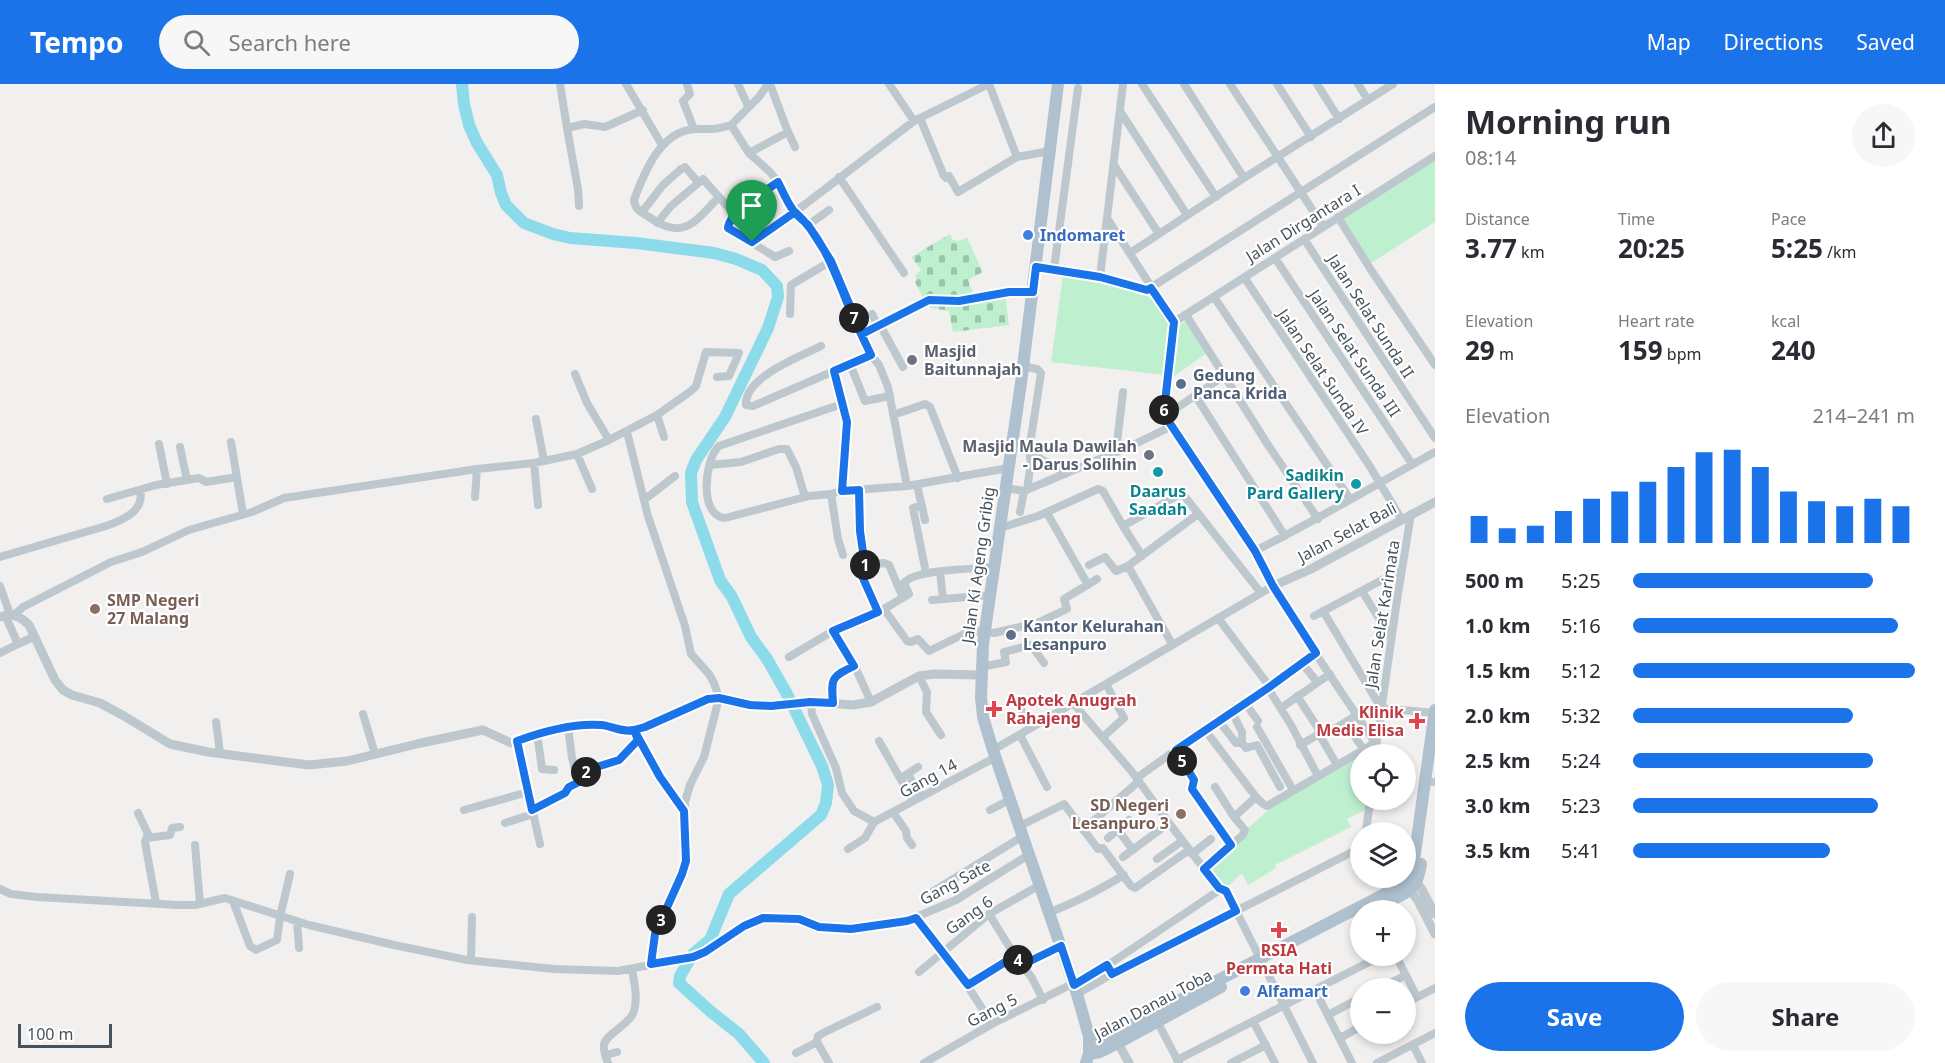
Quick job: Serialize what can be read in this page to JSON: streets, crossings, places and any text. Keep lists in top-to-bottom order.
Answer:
{
  "streets": {
    "main road": ["Jalan Ki Ageng Gribig", "Jalan Danau Toba"],
    "street": [
      "Jalan Dirgantara I",
      "Jalan Selat Sunda II",
      "Jalan Selat Sunda III",
      "Jalan Selat Sunda IV",
      "Jalan Selat Bali",
      "Jalan Selat Karimata",
      "Gang 14",
      "Gang Sate",
      "Gang 6",
      "Gang 5"
    ]
  },
  "crossings": [
    ["Jalan Dirgantara I", "Jalan Selat Sunda II"],
    ["Jalan Dirgantara I", "Jalan Selat Sunda III"],
    ["Jalan Dirgantara I", "Jalan Selat Sunda IV"],
    ["Jalan Selat Sunda IV", "Jalan Selat Bali"],
    ["Jalan Selat Bali", "Jalan Selat Karimata"],
    ["Jalan Selat Bali", "Gang 14"],
    ["Jalan Ki Ageng Gribig", "Gang 14"],
    ["Jalan Ki Ageng Gribig", "Gang Sate"],
    ["Jalan Ki Ageng Gribig", "Gang 6"],
    ["Jalan Ki Ageng Gribig", "Jalan Danau Toba"],
    ["Jalan Ki Ageng Gribig", "Gang 5"]
  ],
  "places": {
    "other": [
      "Indomaret",
      "Masjid Baitunnajah",
      "Gedung Panca Krida",
      "Masjid Maula Dawilah - Darus Solihin",
      "Daarus Saadah",
      "Sadikin Pard Gallery",
      "SMP Negeri 27 Malang",
      "Kantor Kelurahan Lesanpuro",
      "SD Negeri Lesanpuro 3",
      "Alfamart"
    ],
    "health": ["Apotek Anugrah Rahajeng", "Klinik Medis Elisa", "RSIA Permata Hati"]
  },
  "scale_bar": "100 m",
  "page": {
    "header": "Tempo",
    "search": "Search here",
    "nav": ["Map", "Directions", "Saved"],
    "heading": ["Morning run", "08:14"],
    "stats": [
      ["Distance", "3.77 km"],
      ["Time", "20:25"],
      ["Pace", "5:25 /km"],
      ["Elevation", "29 m"],
      ["Heart rate", "159 bpm"],
      ["kcal", "240"]
    ],
    "pins": [
      "7",
      "6",
      "1",
      "5",
      "2",
      "3",
      "4"
    ],
    "chart": ["Elevation", "214–241 m"],
    "list": [
      {
        "name": "500 m",
        "note": "5:25"
      },
      {
        "name": "1.0 km",
        "note": "5:16"
      },
      {
        "name": "1.5 km",
        "note": "5:12"
      },
      {
        "name": "2.0 km",
        "note": "5:32"
      },
      {
        "name": "2.5 km",
        "note": "5:24"
      },
      {
        "name": "3.0 km",
        "note": "5:23"
      },
      {
        "name": "3.5 km",
        "note": "5:41"
      }
    ],
    "map_buttons": ["+", "−"],
    "buttons": ["Save", "Share"],
    "scale": "100 m"
  }
}
